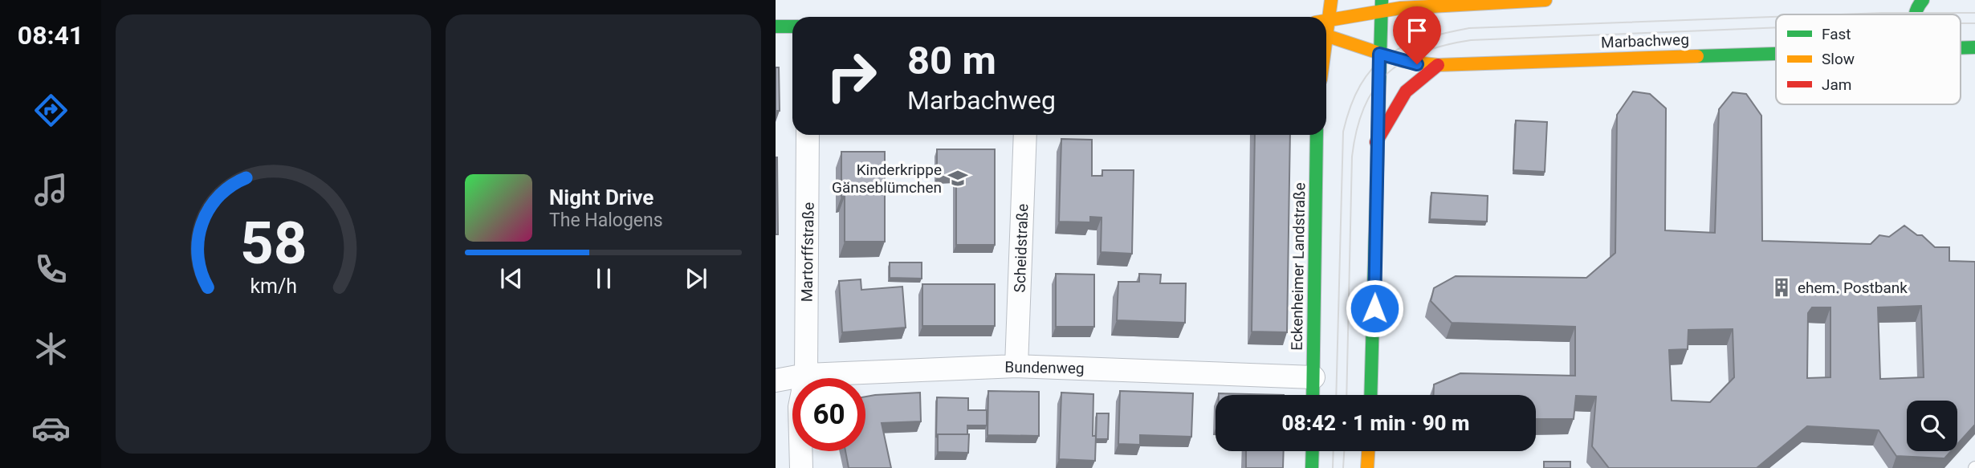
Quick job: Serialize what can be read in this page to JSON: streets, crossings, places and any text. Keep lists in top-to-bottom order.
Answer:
{
  "streets": {
    "main road": ["Marbachweg", "Eckenheimer Landstraße"],
    "street": ["Scheidstraße", "Martorffstraße", "Bundenweg"]
  },
  "crossings": [
    ["Scheidstraße", "Bundenweg"],
    ["Martorffstraße", "Bundenweg"],
    ["Eckenheimer Landstraße", "Bundenweg"]
  ],
  "places": {
    "school or university": ["Kinderkrippe Gänseblümchen"],
    "building": ["ehem. Postbank"]
  },
  "legend": ["Fast", "Slow", "Jam"],
  "page": {
    "tabs": "08:41",
    "turn": ["80 m", "Marbachweg"],
    "song": ["Night Drive", "The Halogens"],
    "limit": "60",
    "trip": "08:42 · 1 min · 90 m",
    "gauge": ["58", "km/h"]
  }
}
